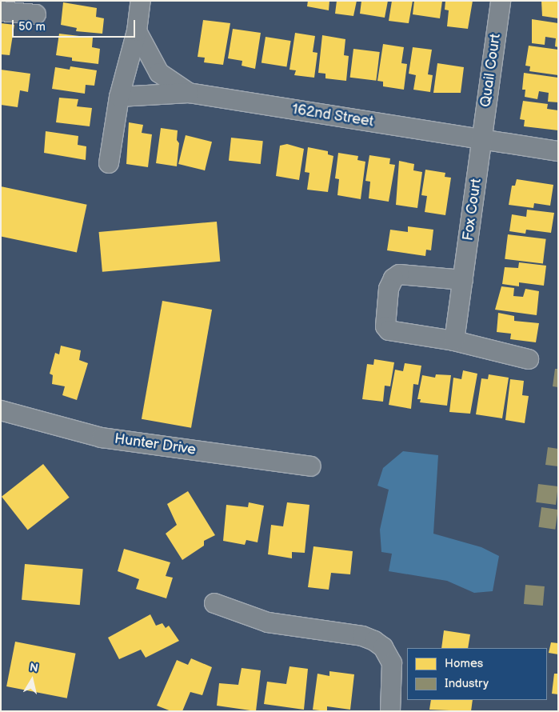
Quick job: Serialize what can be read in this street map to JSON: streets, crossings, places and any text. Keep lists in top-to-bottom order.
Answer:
{
  "streets": {
    "street": [
      "Quail Court",
      "162nd Street",
      "Fox Court",
      "Hunter Drive"
    ]
  },
  "crossings": [
    ["Quail Court", "162nd Street"],
    ["Quail Court", "Fox Court"],
    ["162nd Street", "Fox Court"]
  ],
  "legend": ["Homes", "Industry"],
  "scale_bar": "50 m",
  "north": "top"
}
